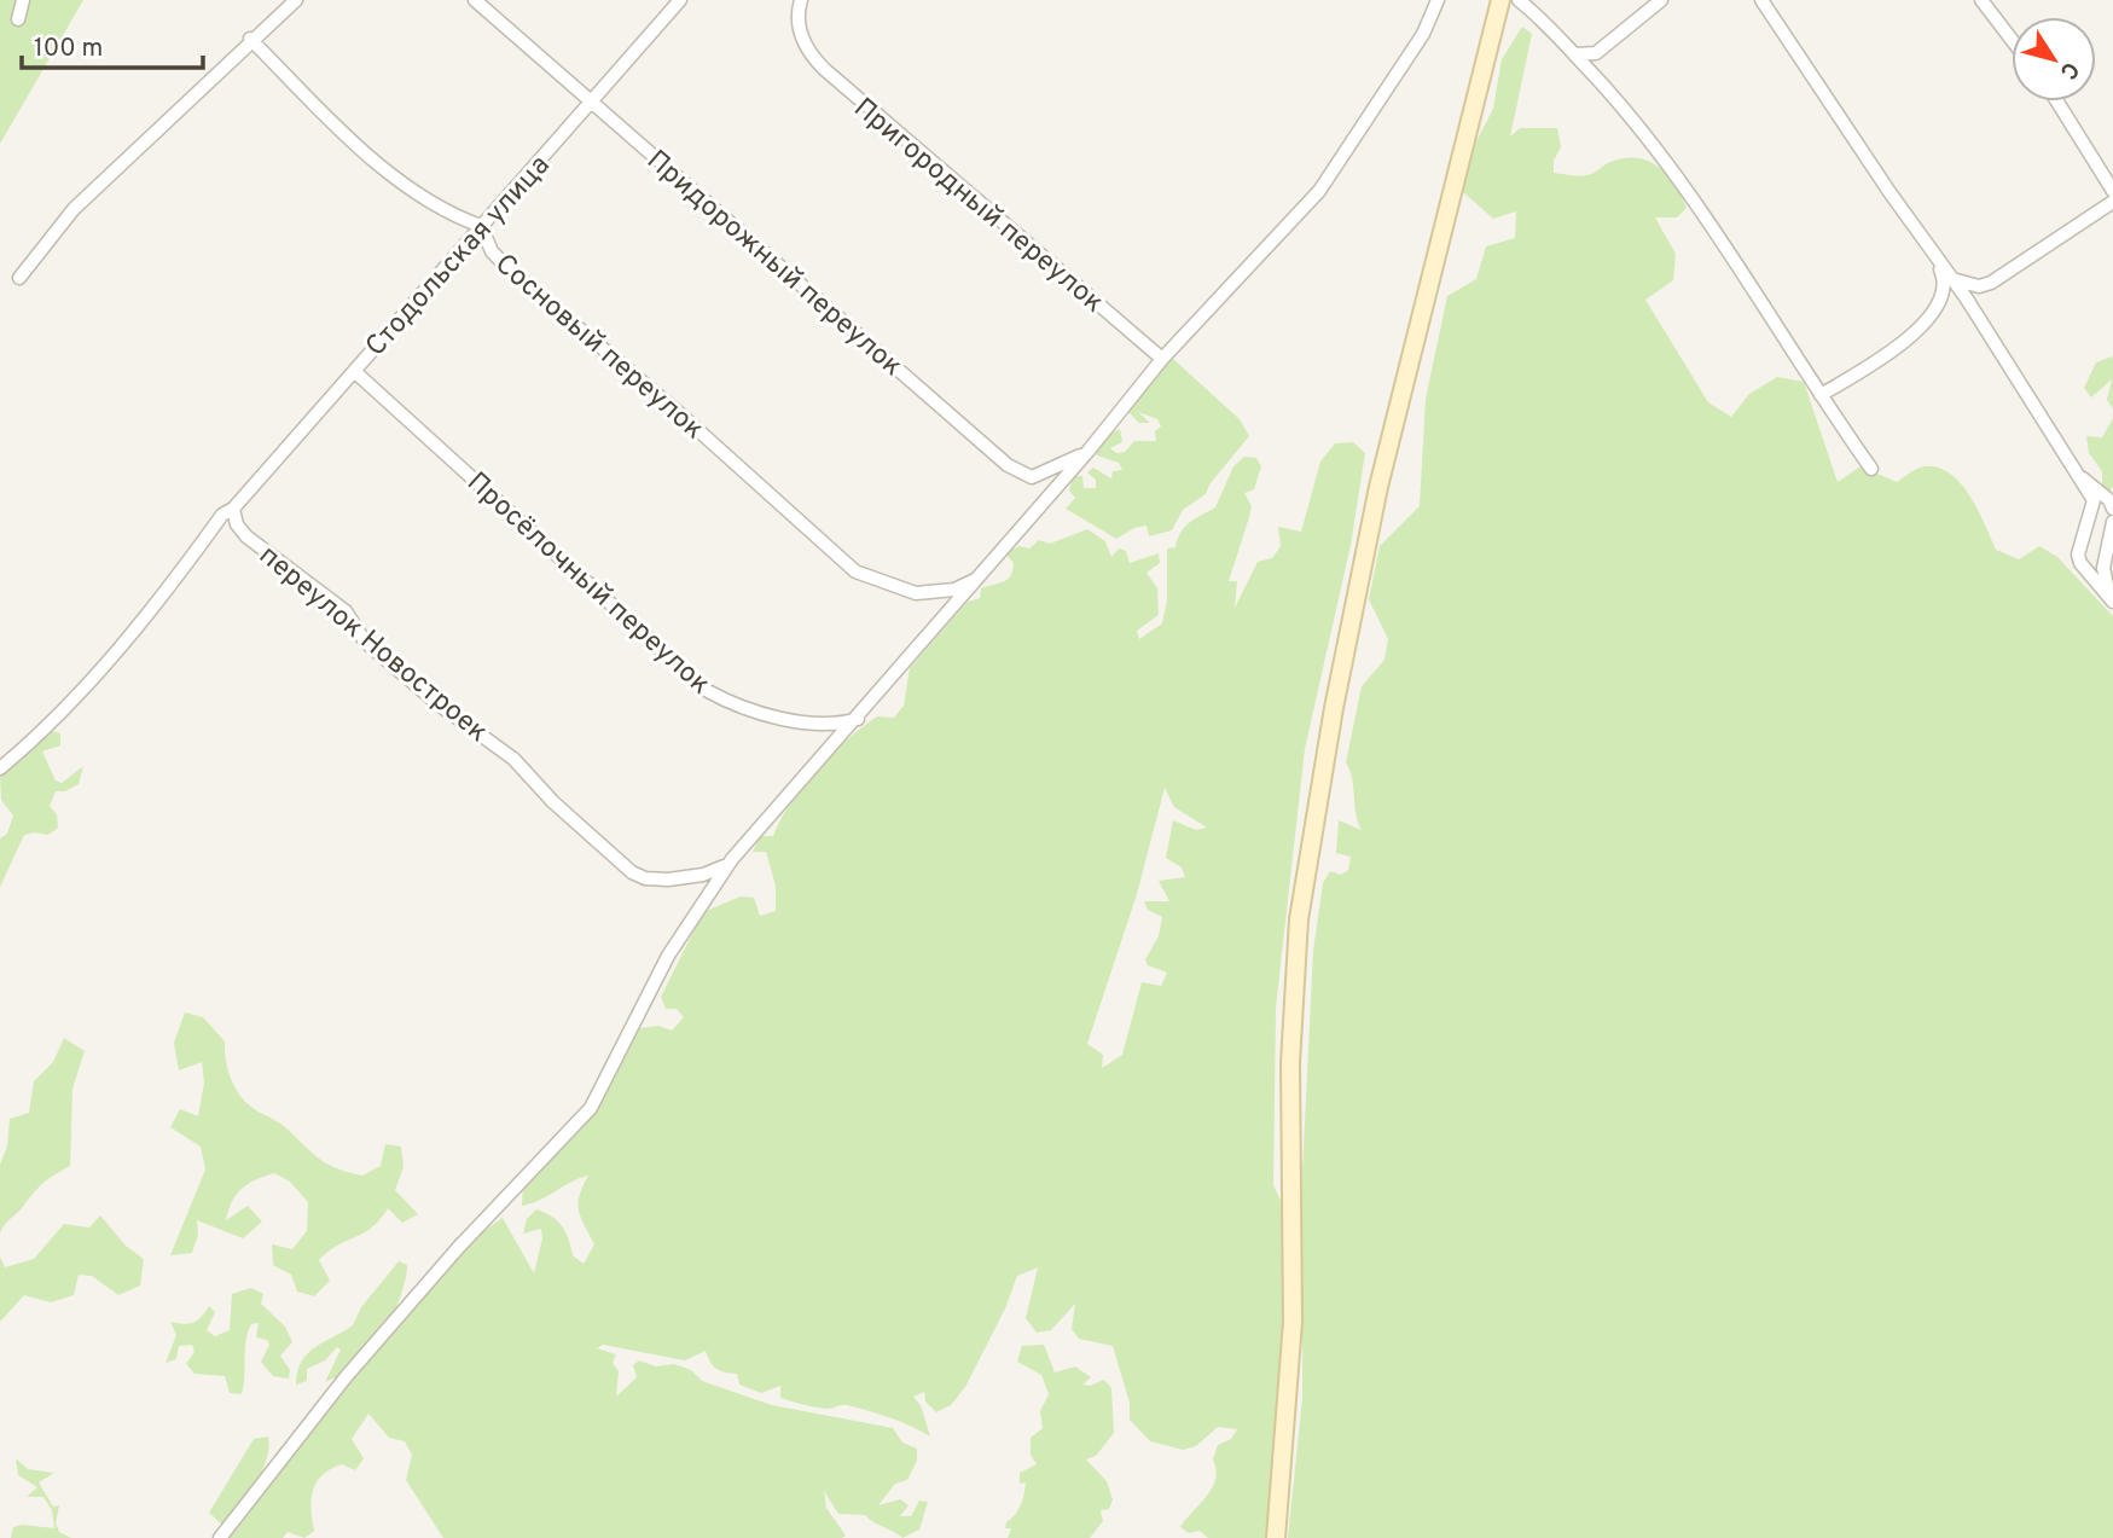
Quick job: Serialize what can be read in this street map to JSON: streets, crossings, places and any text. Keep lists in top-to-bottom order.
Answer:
{
  "streets": {
    "street": [
      "Пригородный переулок",
      "Стодольская улица",
      "Придорожный переулок",
      "Сосновый переулок",
      "Просёлочный переулок",
      "переулок Новостроек"
    ]
  },
  "crossings": [
    ["Стодольская улица", "Придорожный переулок"],
    ["Стодольская улица", "Сосновый переулок"],
    ["Стодольская улица", "Просёлочный переулок"],
    ["Стодольская улица", "переулок Новостроек"]
  ],
  "scale_bar": "100 m",
  "north": "bottom right"
}
